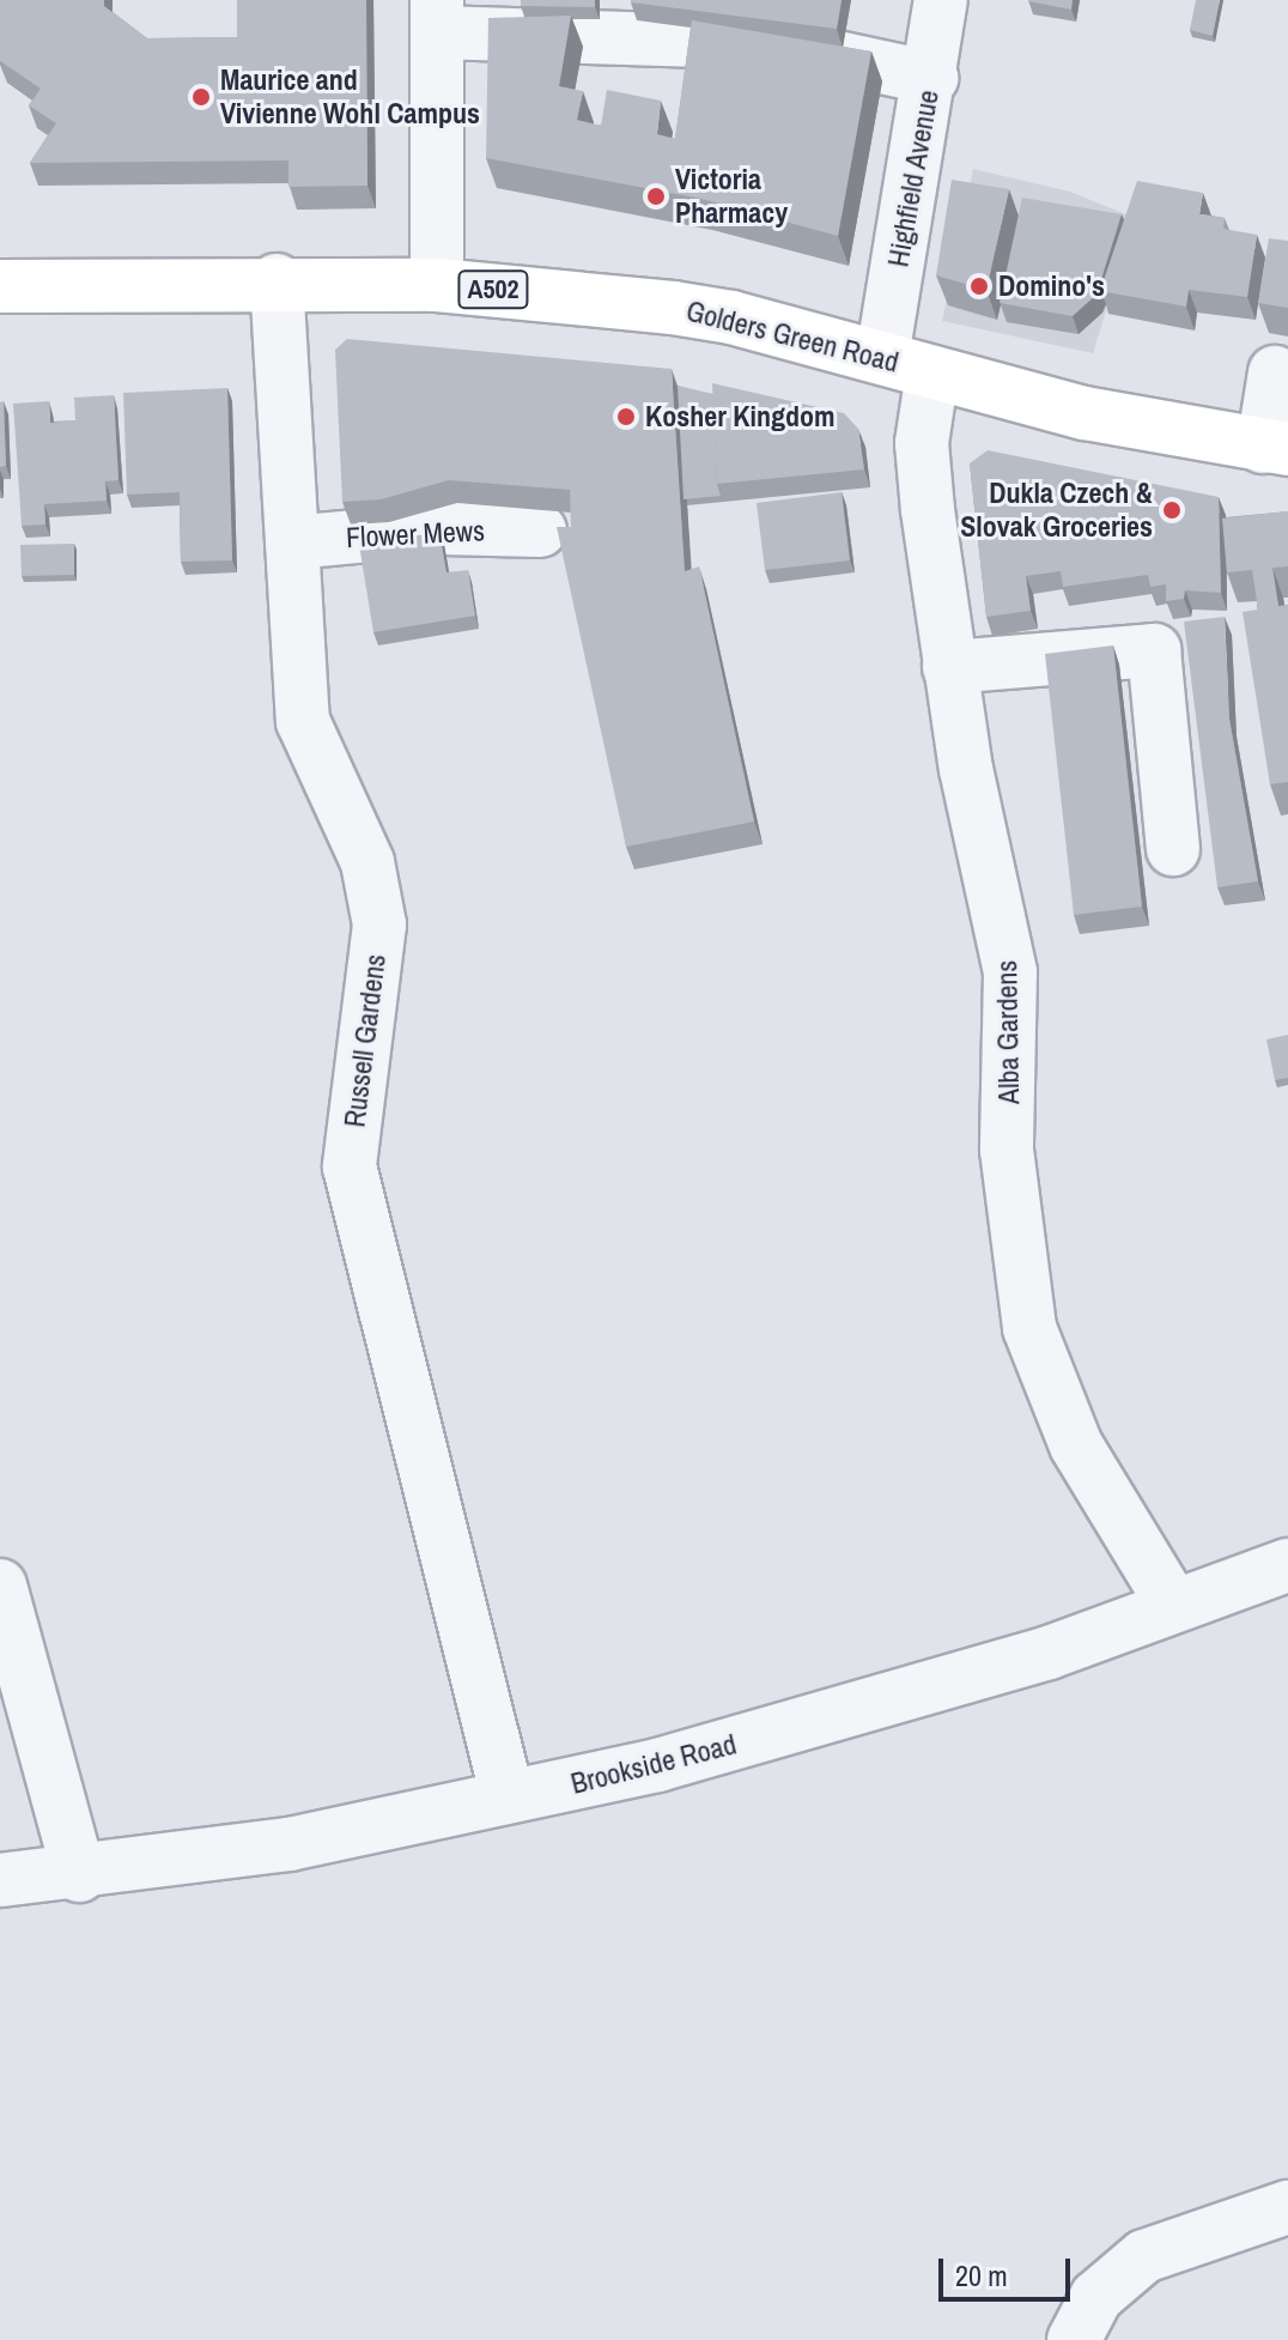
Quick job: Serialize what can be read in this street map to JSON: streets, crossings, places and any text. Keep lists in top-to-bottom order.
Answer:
{
  "streets": {
    "main road": ["A502", "Golders Green Road"],
    "street": [
      "Highfield Avenue",
      "Flower Mews",
      "Alba Gardens",
      "Russell Gardens",
      "Brookside Road"
    ]
  },
  "crossings": [
    ["Highfield Avenue", "Golders Green Road"],
    ["Golders Green Road", "Alba Gardens"],
    ["Golders Green Road", "Russell Gardens"],
    ["Flower Mews", "Russell Gardens"],
    ["Alba Gardens", "Brookside Road"],
    ["Russell Gardens", "Brookside Road"]
  ],
  "places": [
    "Maurice and Vivienne Wohl Campus",
    "Victoria Pharmacy",
    "Domino's",
    "Kosher Kingdom",
    "Dukla Czech & Slovak Groceries"
  ],
  "scale_bar": "20 m"
}
